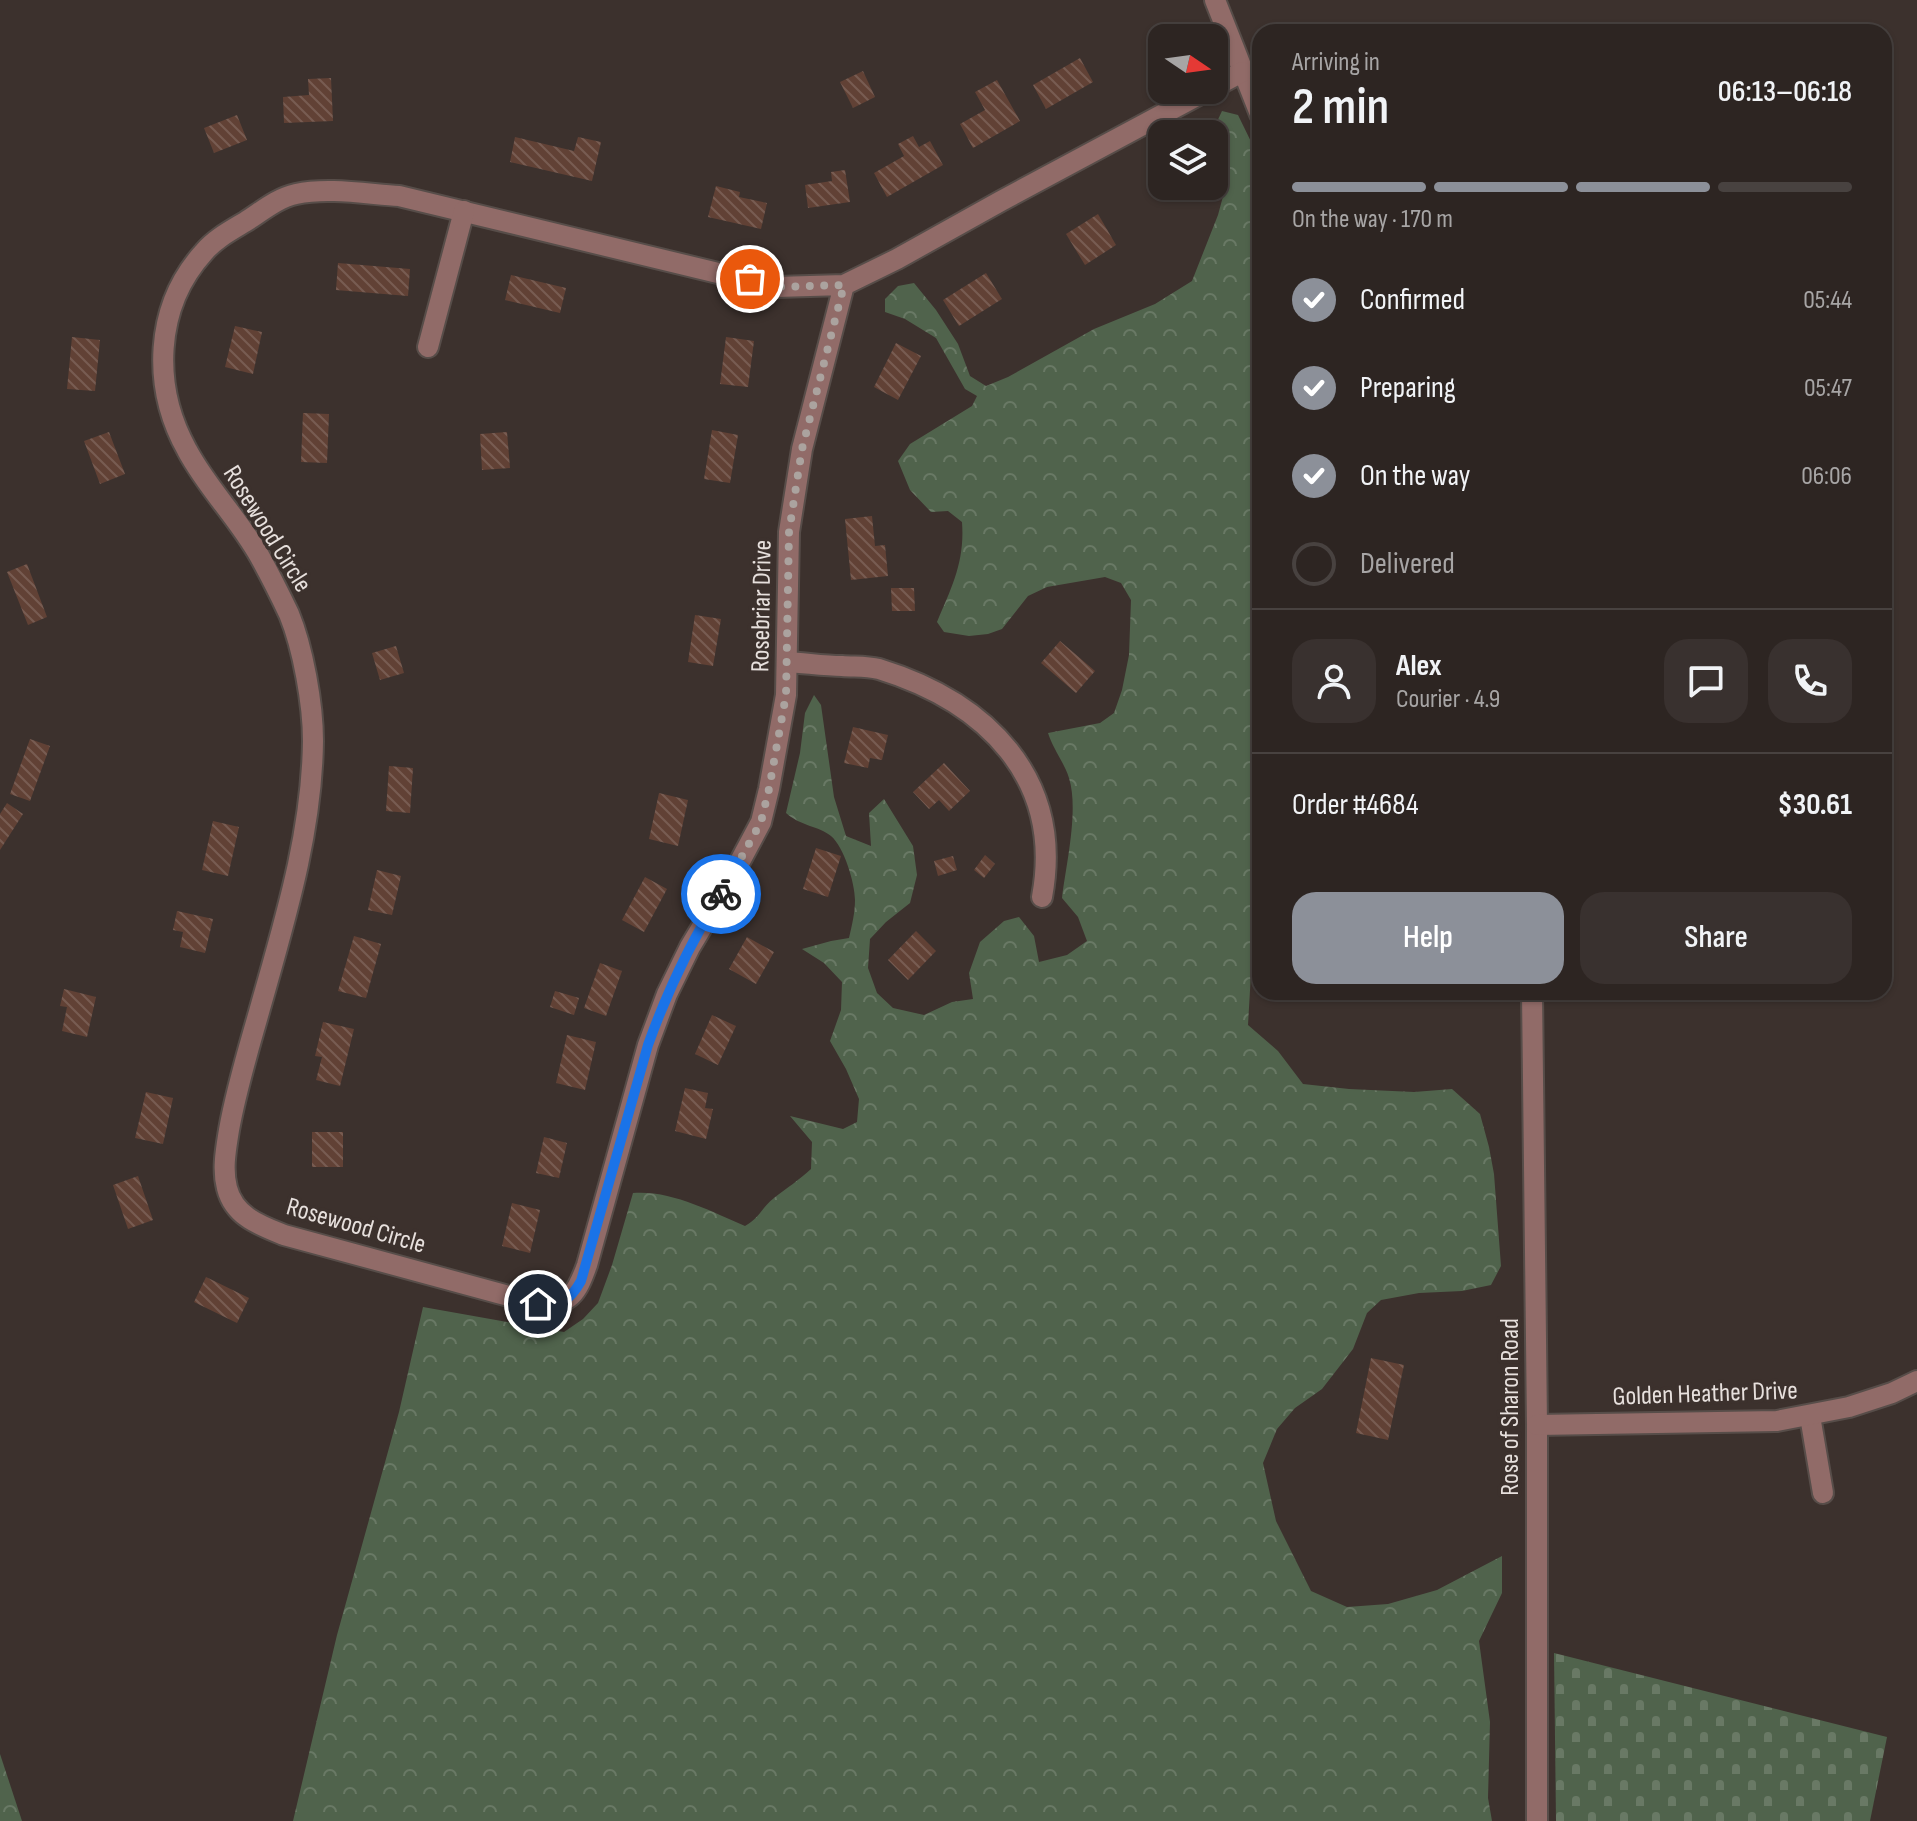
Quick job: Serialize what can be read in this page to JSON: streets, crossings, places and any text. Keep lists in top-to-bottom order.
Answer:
{
  "streets": {
    "street": [
      "Rosewood Circle",
      "Rosebriar Drive",
      "Golden Heather Drive",
      "Rose of Sharon Road"
    ]
  },
  "crossings": [
    ["Rosewood Circle", "Rosebriar Drive"],
    ["Golden Heather Drive", "Rose of Sharon Road"]
  ],
  "north": "right",
  "page": {
    "heading": ["2 min", "Arriving in", "06:13–06:18"],
    "panel": [
      "Alex",
      "Courier · 4.9",
      "Order #4684",
      "$30.61"
    ],
    "bar": "On the way · 170 m",
    "list": [
      ["Confirmed", "05:44"],
      ["Preparing", "05:47"],
      ["On the way", "06:06"],
      "Delivered"
    ],
    "buttons": ["Help", "Share"]
  }
}
